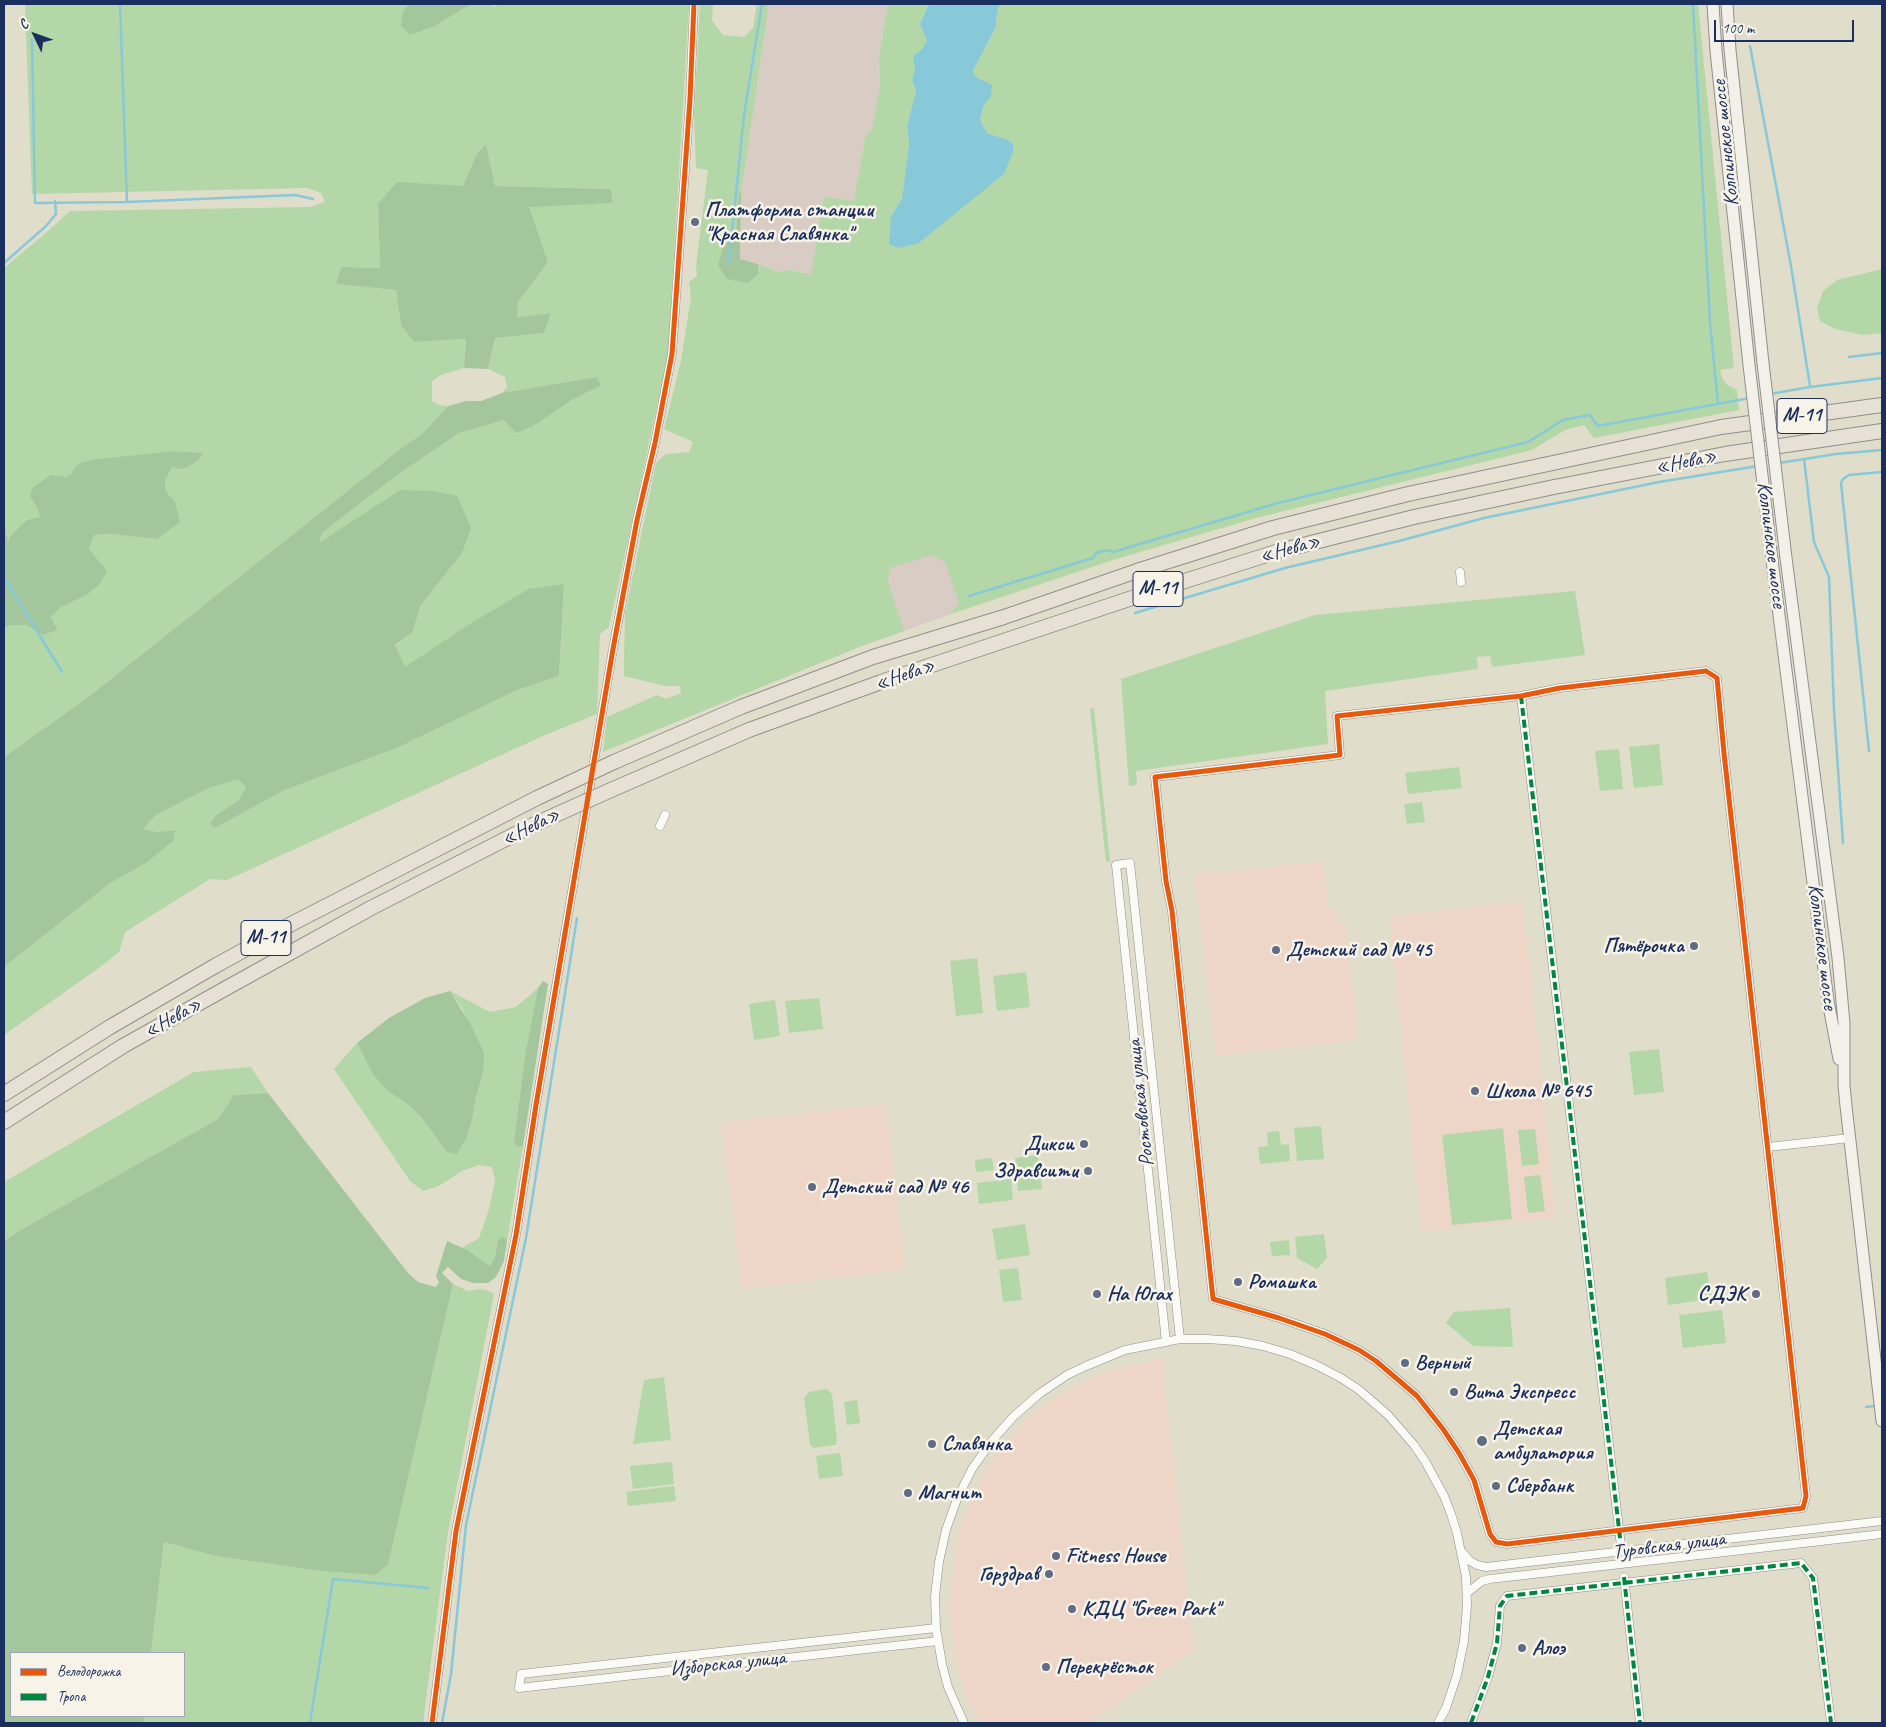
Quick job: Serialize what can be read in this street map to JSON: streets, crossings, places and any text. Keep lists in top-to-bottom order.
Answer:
{
  "streets": {
    "highway": ["М-11", "«Нева»"],
    "main road": ["Колпинское шоссе"],
    "street": ["Ростовская улица", "Туровская улица", "Изборская улица"]
  },
  "places": [
    "Платформа станции \"Красная Славянка\"",
    "Пятёрочка",
    "Детский сад № 45",
    "Школа № 645",
    "Дикси",
    "Здравсити",
    "Детский сад № 46",
    "Ромашка",
    "На Югах",
    "СДЭК",
    "Верный",
    "Вита Экспресс",
    "Детская амбулатория",
    "Славянка",
    "Сбербанк",
    "Магнит",
    "Fitness House",
    "Горздрав",
    "КДЦ \"Green Park\"",
    "Алоэ",
    "Перекрёсток"
  ],
  "legend": ["Велодорожка", "Тропа"],
  "scale_bar": "100 m",
  "north": "top left"
}
